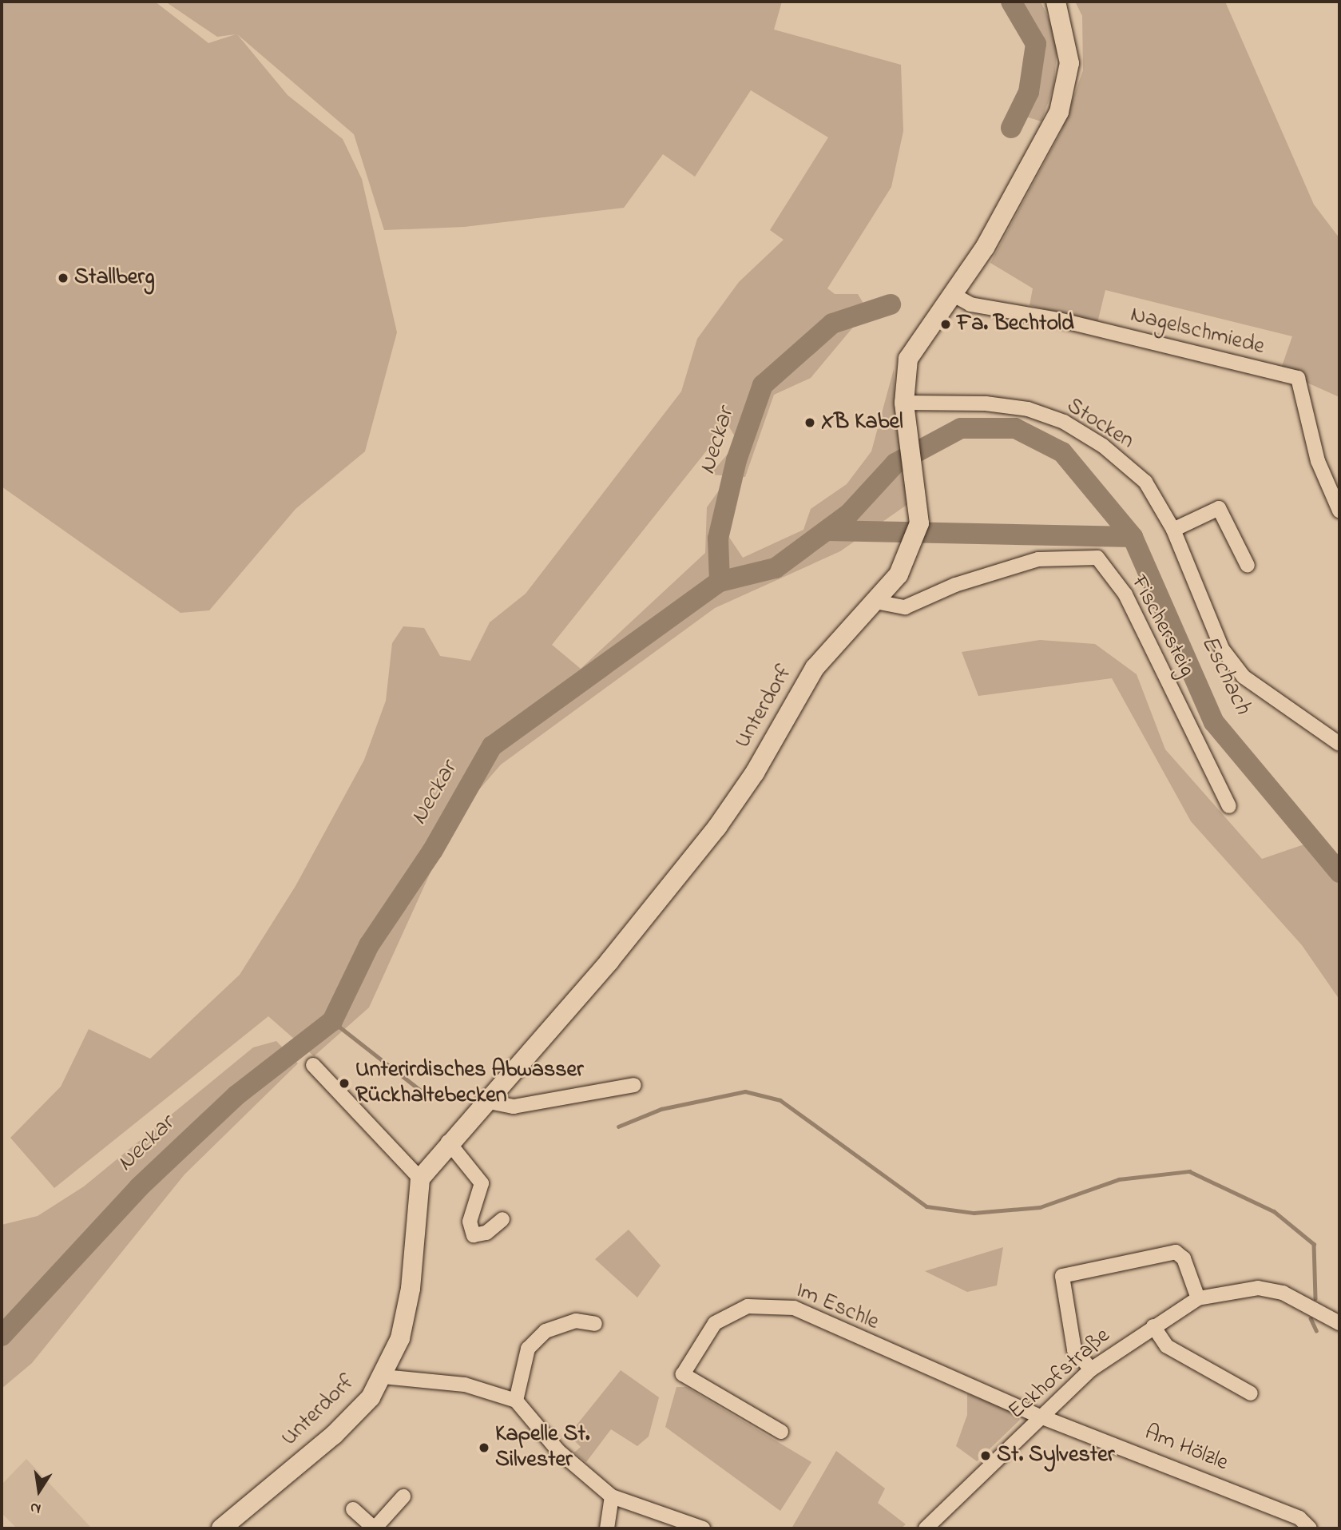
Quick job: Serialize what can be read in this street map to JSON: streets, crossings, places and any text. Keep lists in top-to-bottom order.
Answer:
{
  "streets": {
    "street": [
      "Nagelschmiede",
      "Stocken",
      "Fischersteig",
      "Unterdorf",
      "Im Eschle",
      "Eckhofstraße",
      "Am Hölzle"
    ]
  },
  "crossings": [
    ["Nagelschmiede", "Unterdorf"],
    ["Stocken", "Unterdorf"],
    ["Fischersteig", "Unterdorf"],
    ["Im Eschle", "Eckhofstraße"],
    ["Im Eschle", "Am Hölzle"],
    ["Eckhofstraße", "Am Hölzle"]
  ],
  "water": ["Neckar", "Eschach"],
  "places": [
    "Stallberg",
    "Fa. Bechtold",
    "XB Kabel",
    "Unterirdisches Abwasser Rückhaltebecken",
    "Kapelle St. Silvester",
    "St. Sylvester"
  ],
  "north": "bottom"
}
